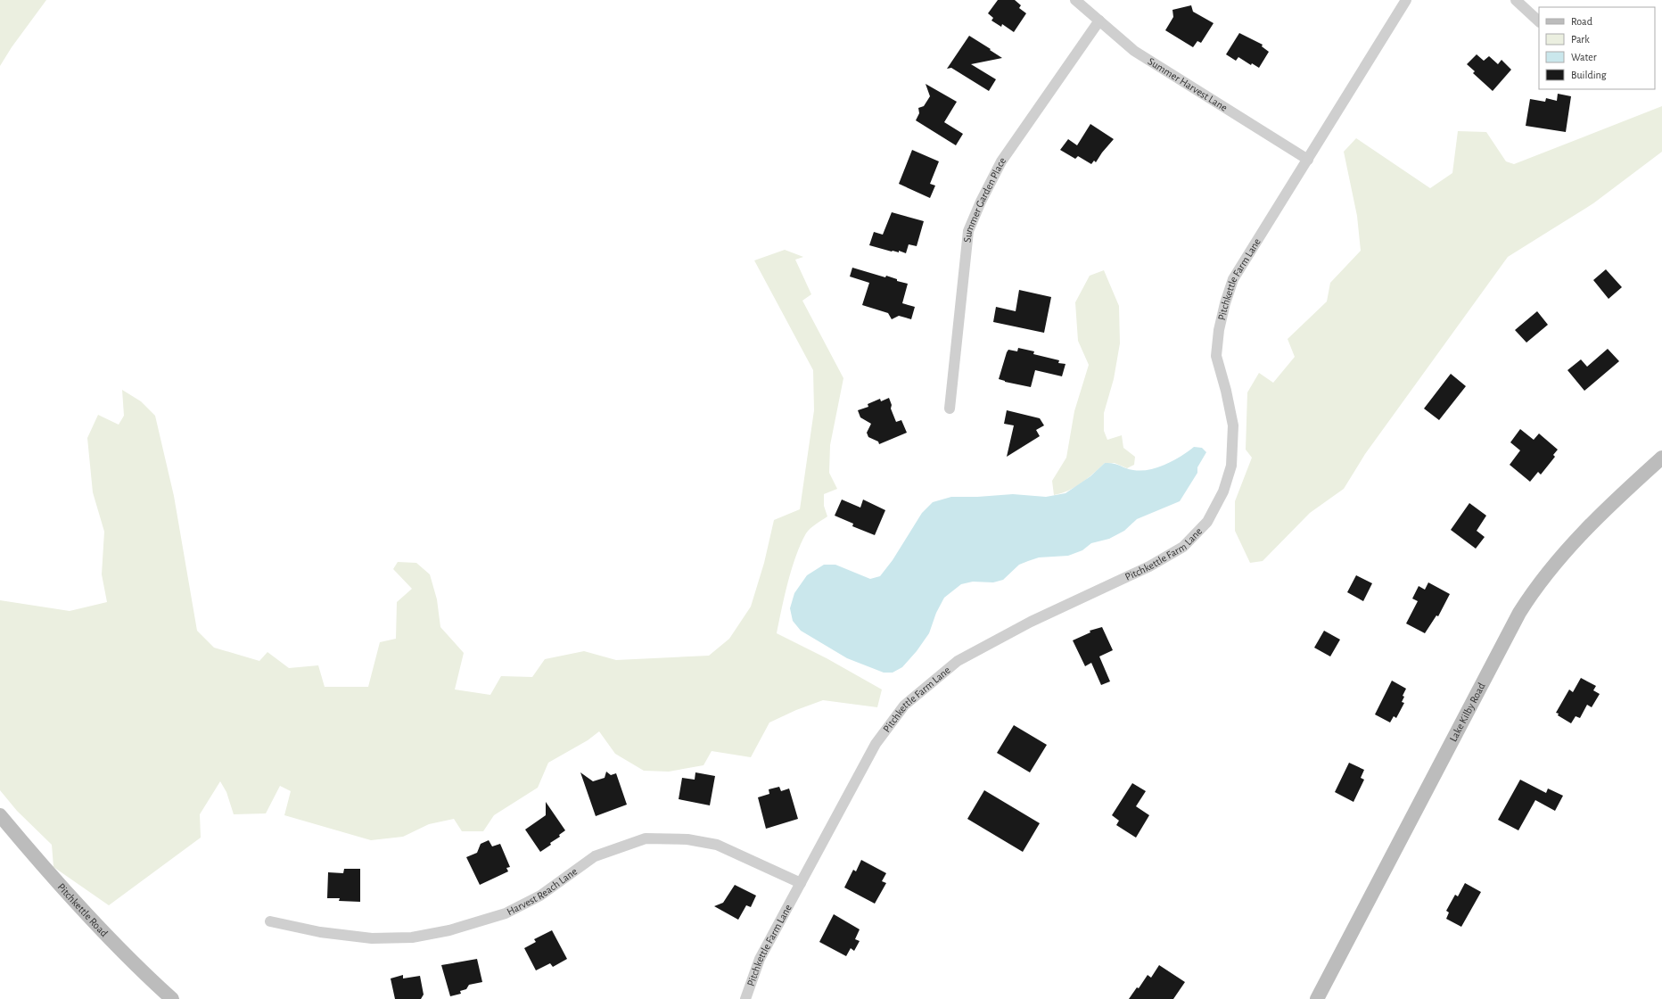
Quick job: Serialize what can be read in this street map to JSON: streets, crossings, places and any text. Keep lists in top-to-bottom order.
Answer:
{
  "streets": {
    "street": [
      "Summer Harvest Lane",
      "Summer Garden Place",
      "Pitchkettle Farm Lane",
      "Lake Kilby Road",
      "Harvest Reach Lane",
      "Pitchkettle Road"
    ]
  },
  "crossings": [
    ["Summer Harvest Lane", "Summer Garden Place"],
    ["Summer Harvest Lane", "Pitchkettle Farm Lane"],
    ["Pitchkettle Farm Lane", "Harvest Reach Lane"]
  ],
  "legend": [
    "Road",
    "Park",
    "Water",
    "Building"
  ]
}
